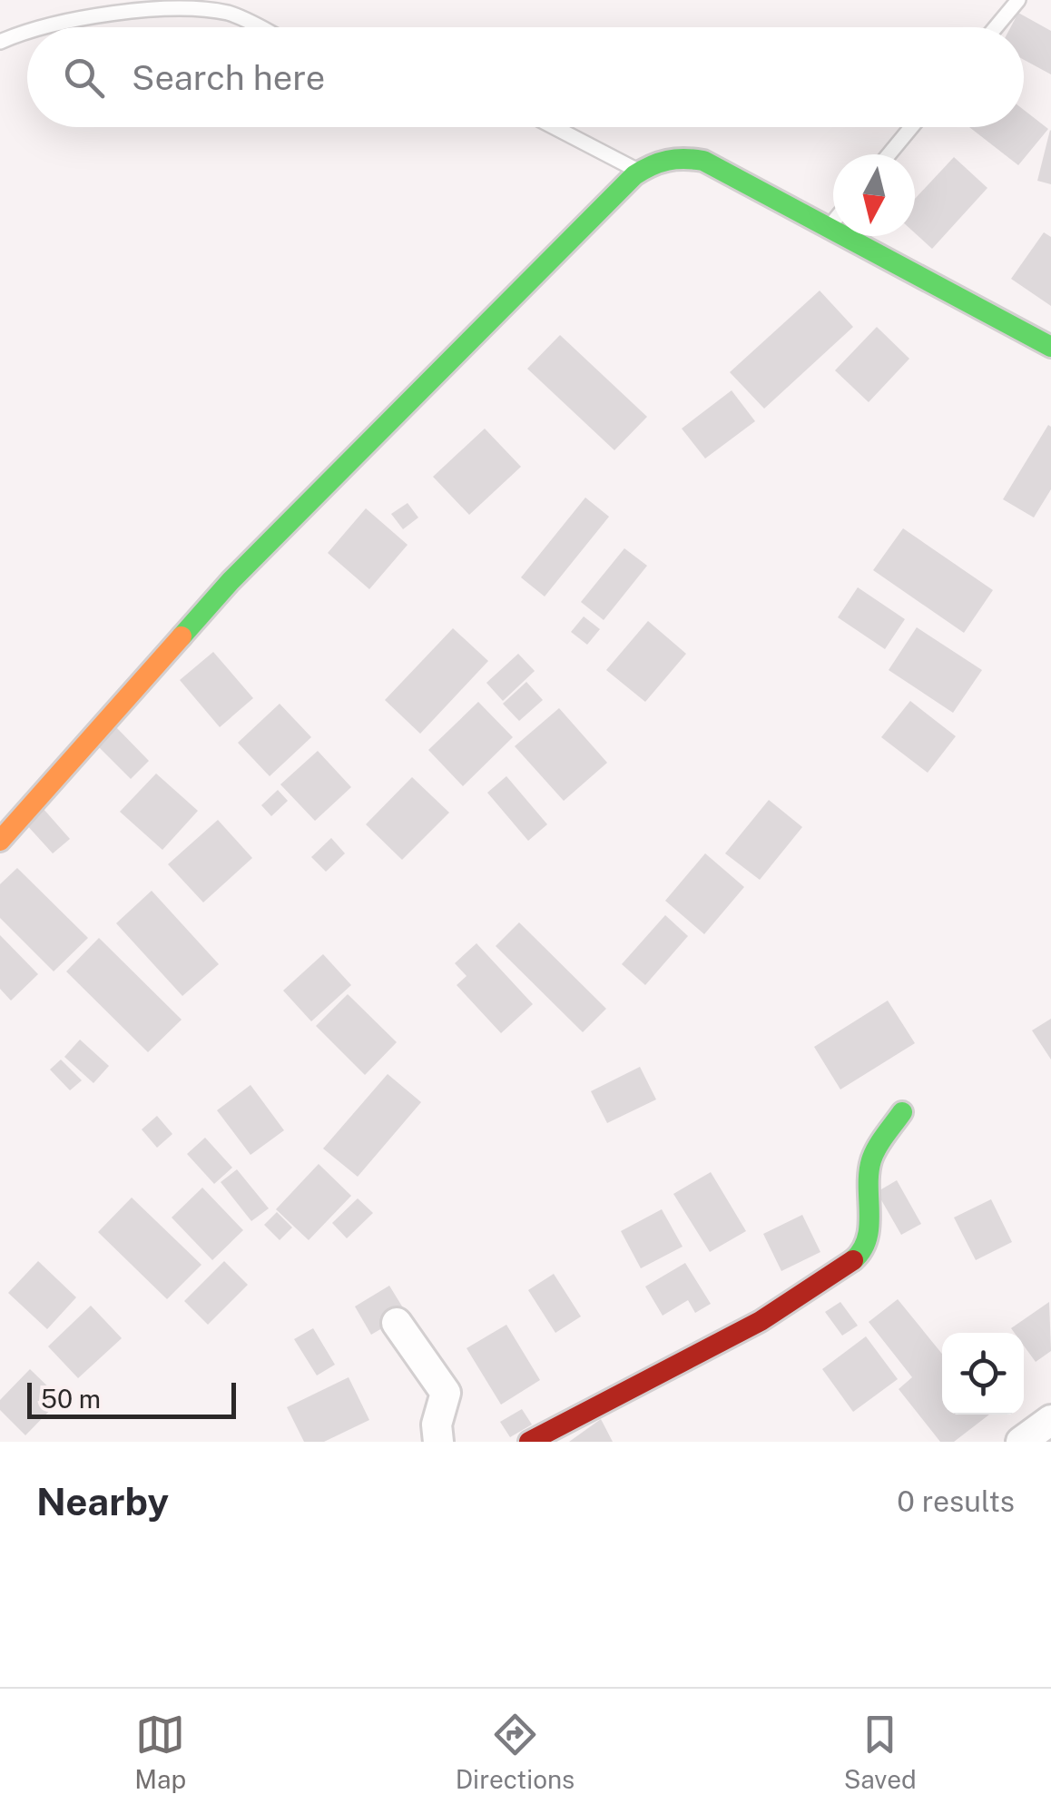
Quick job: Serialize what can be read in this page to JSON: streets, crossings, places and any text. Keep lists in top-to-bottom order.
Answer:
{
  "scale_bar": "50 m",
  "north": "bottom",
  "page": {
    "search": "Search here",
    "scale": "50 m",
    "heading": ["Nearby", "0 results"],
    "nav": ["Map", "Directions", "Saved"]
  }
}
